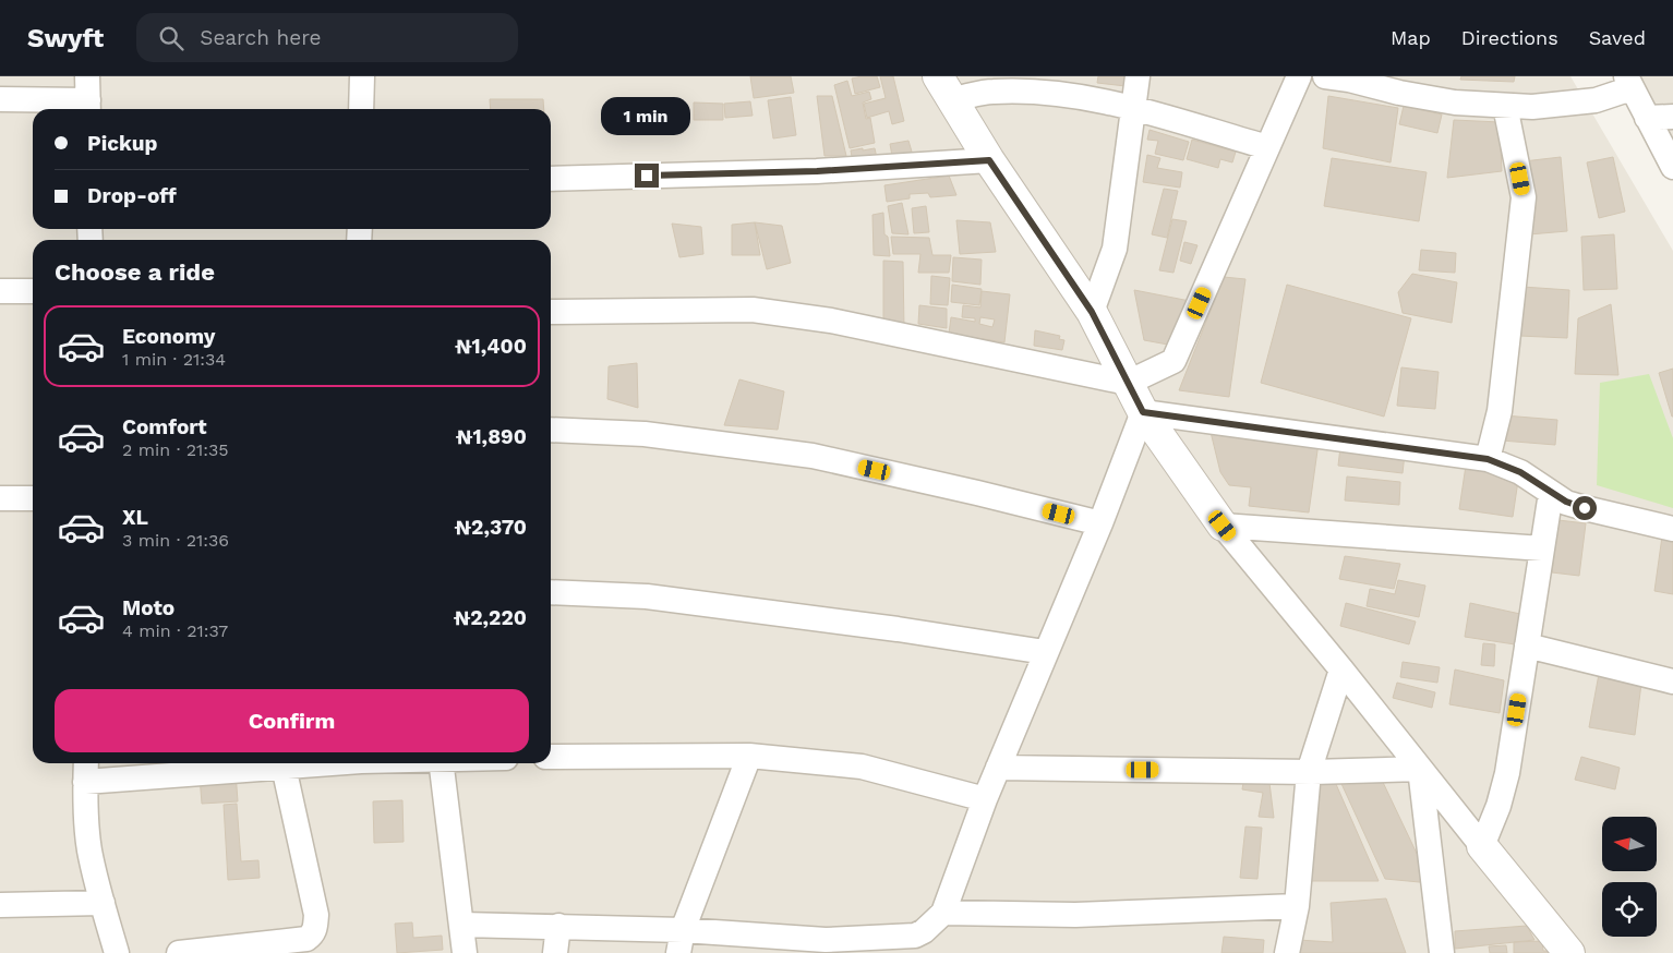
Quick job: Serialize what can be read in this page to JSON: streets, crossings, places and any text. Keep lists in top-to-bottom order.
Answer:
{
  "north": "left",
  "page": {
    "header": "Swyft",
    "search": "Search here",
    "nav": ["Map", "Directions", "Saved"],
    "bubble": "1 min",
    "banner": ["Pickup", "Drop-off"],
    "heading": "Choose a ride",
    "list": [
      {
        "name": "Economy",
        "note": "1 min · 21:34",
        "value": "₦1,400"
      },
      {
        "name": "Comfort",
        "note": "2 min · 21:35",
        "value": "₦1,890"
      },
      {
        "name": "XL",
        "note": "3 min · 21:36",
        "value": "₦2,370"
      },
      {
        "name": "Moto",
        "note": "4 min · 21:37",
        "value": "₦2,220"
      }
    ],
    "buttons": "Confirm"
  }
}
